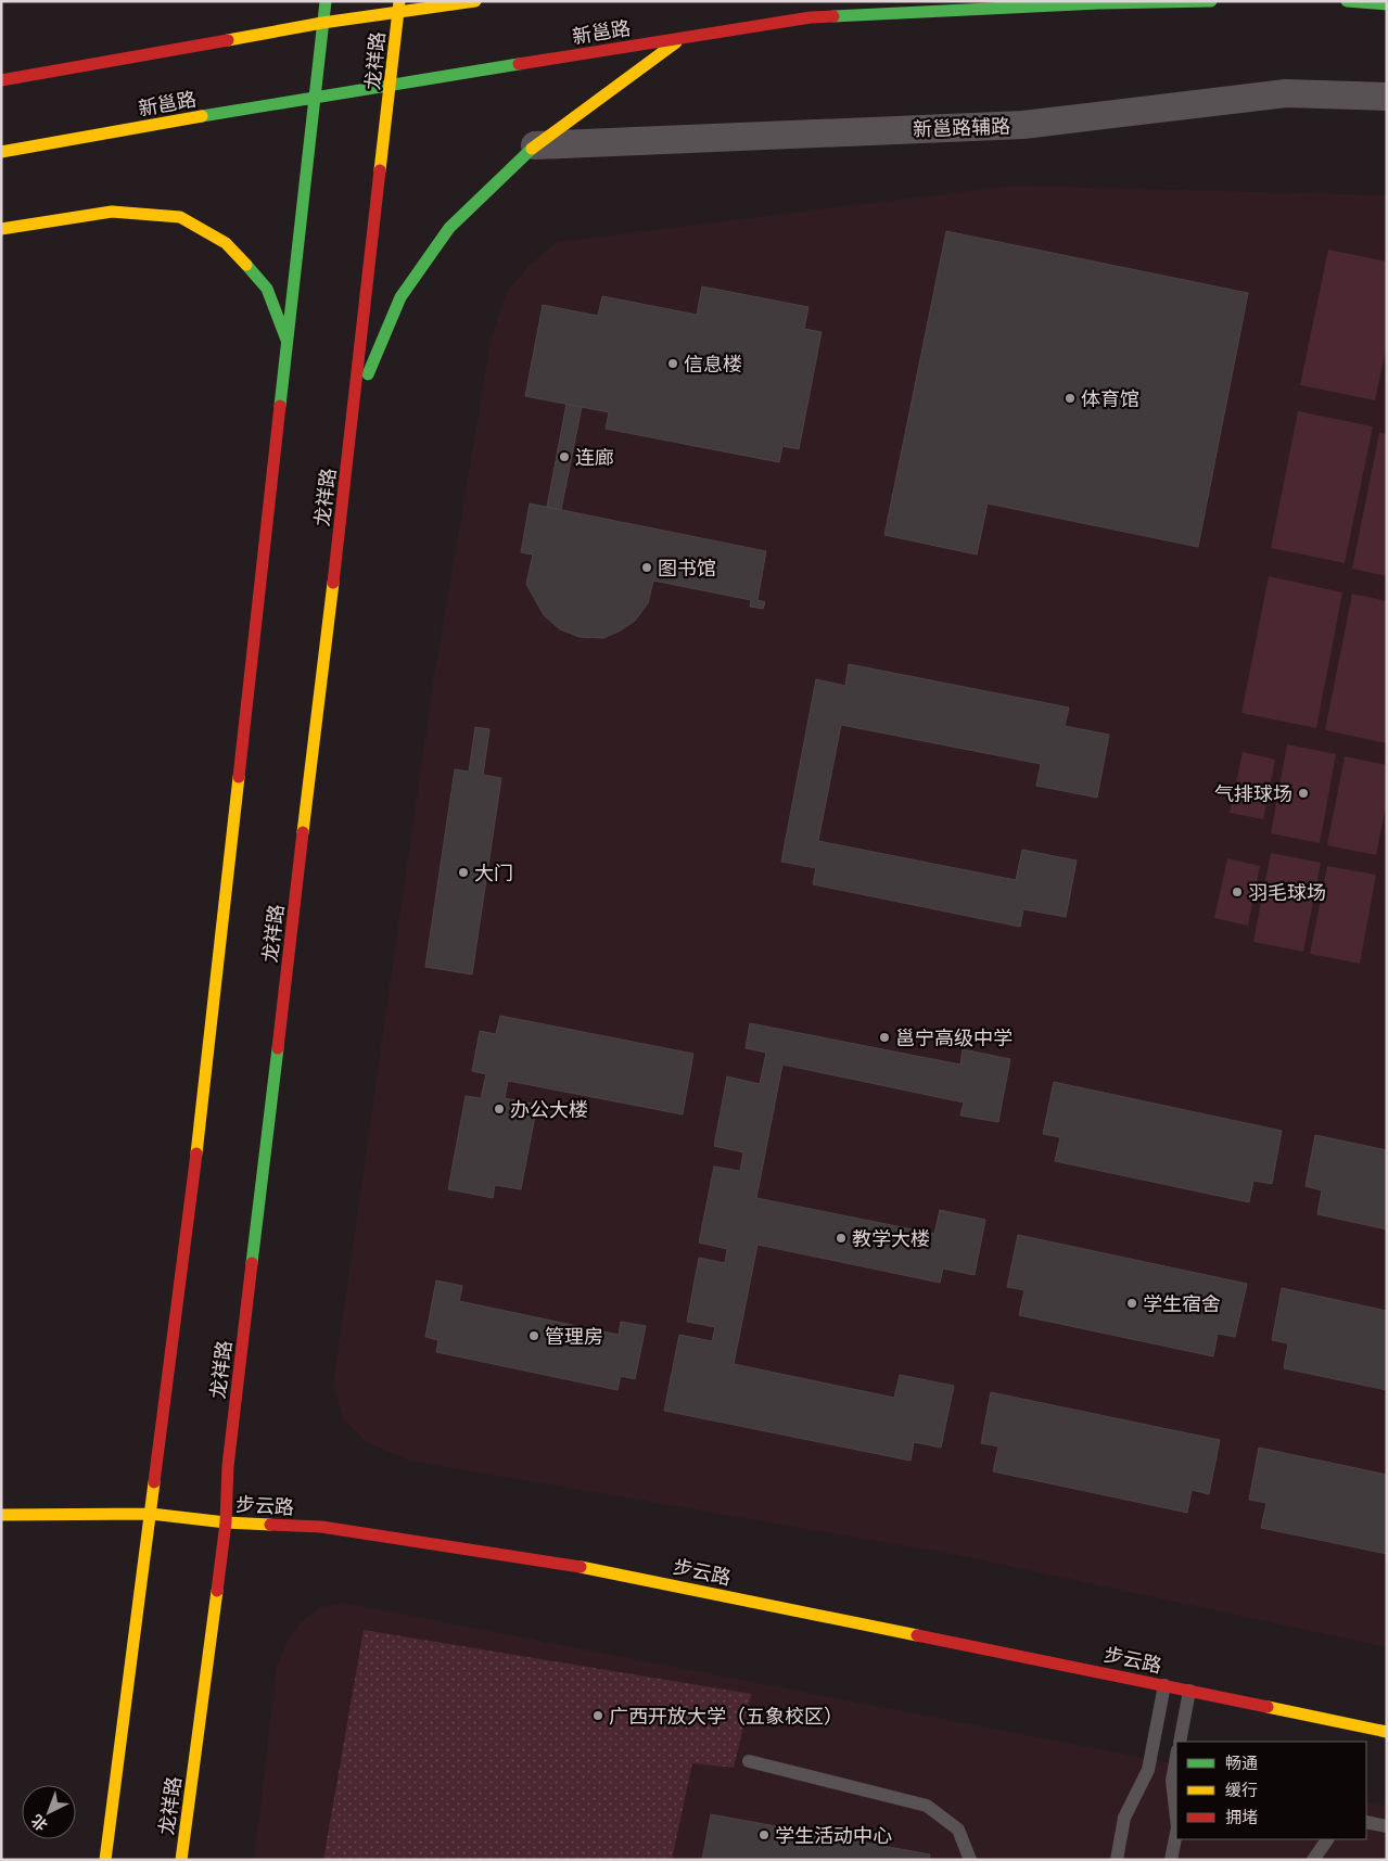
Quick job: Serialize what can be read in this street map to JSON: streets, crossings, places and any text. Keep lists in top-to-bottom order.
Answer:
{
  "streets": {
    "main road": ["新邕路", "龙祥路", "步云路"],
    "street": ["新邕路辅路"]
  },
  "crossings": [
    ["新邕路", "龙祥路"],
    ["龙祥路", "步云路"]
  ],
  "places": [
    "信息楼",
    "体育馆",
    "连廊",
    "图书馆",
    "气排球场",
    "大门",
    "羽毛球场",
    "邕宁高级中学",
    "办公大楼",
    "教学大楼",
    "学生宿舍",
    "管理房",
    "广西开放大学（五象校区）",
    "学生活动中心"
  ],
  "legend": ["畅通", "缓行", "拥堵"],
  "north": "bottom left"
}
